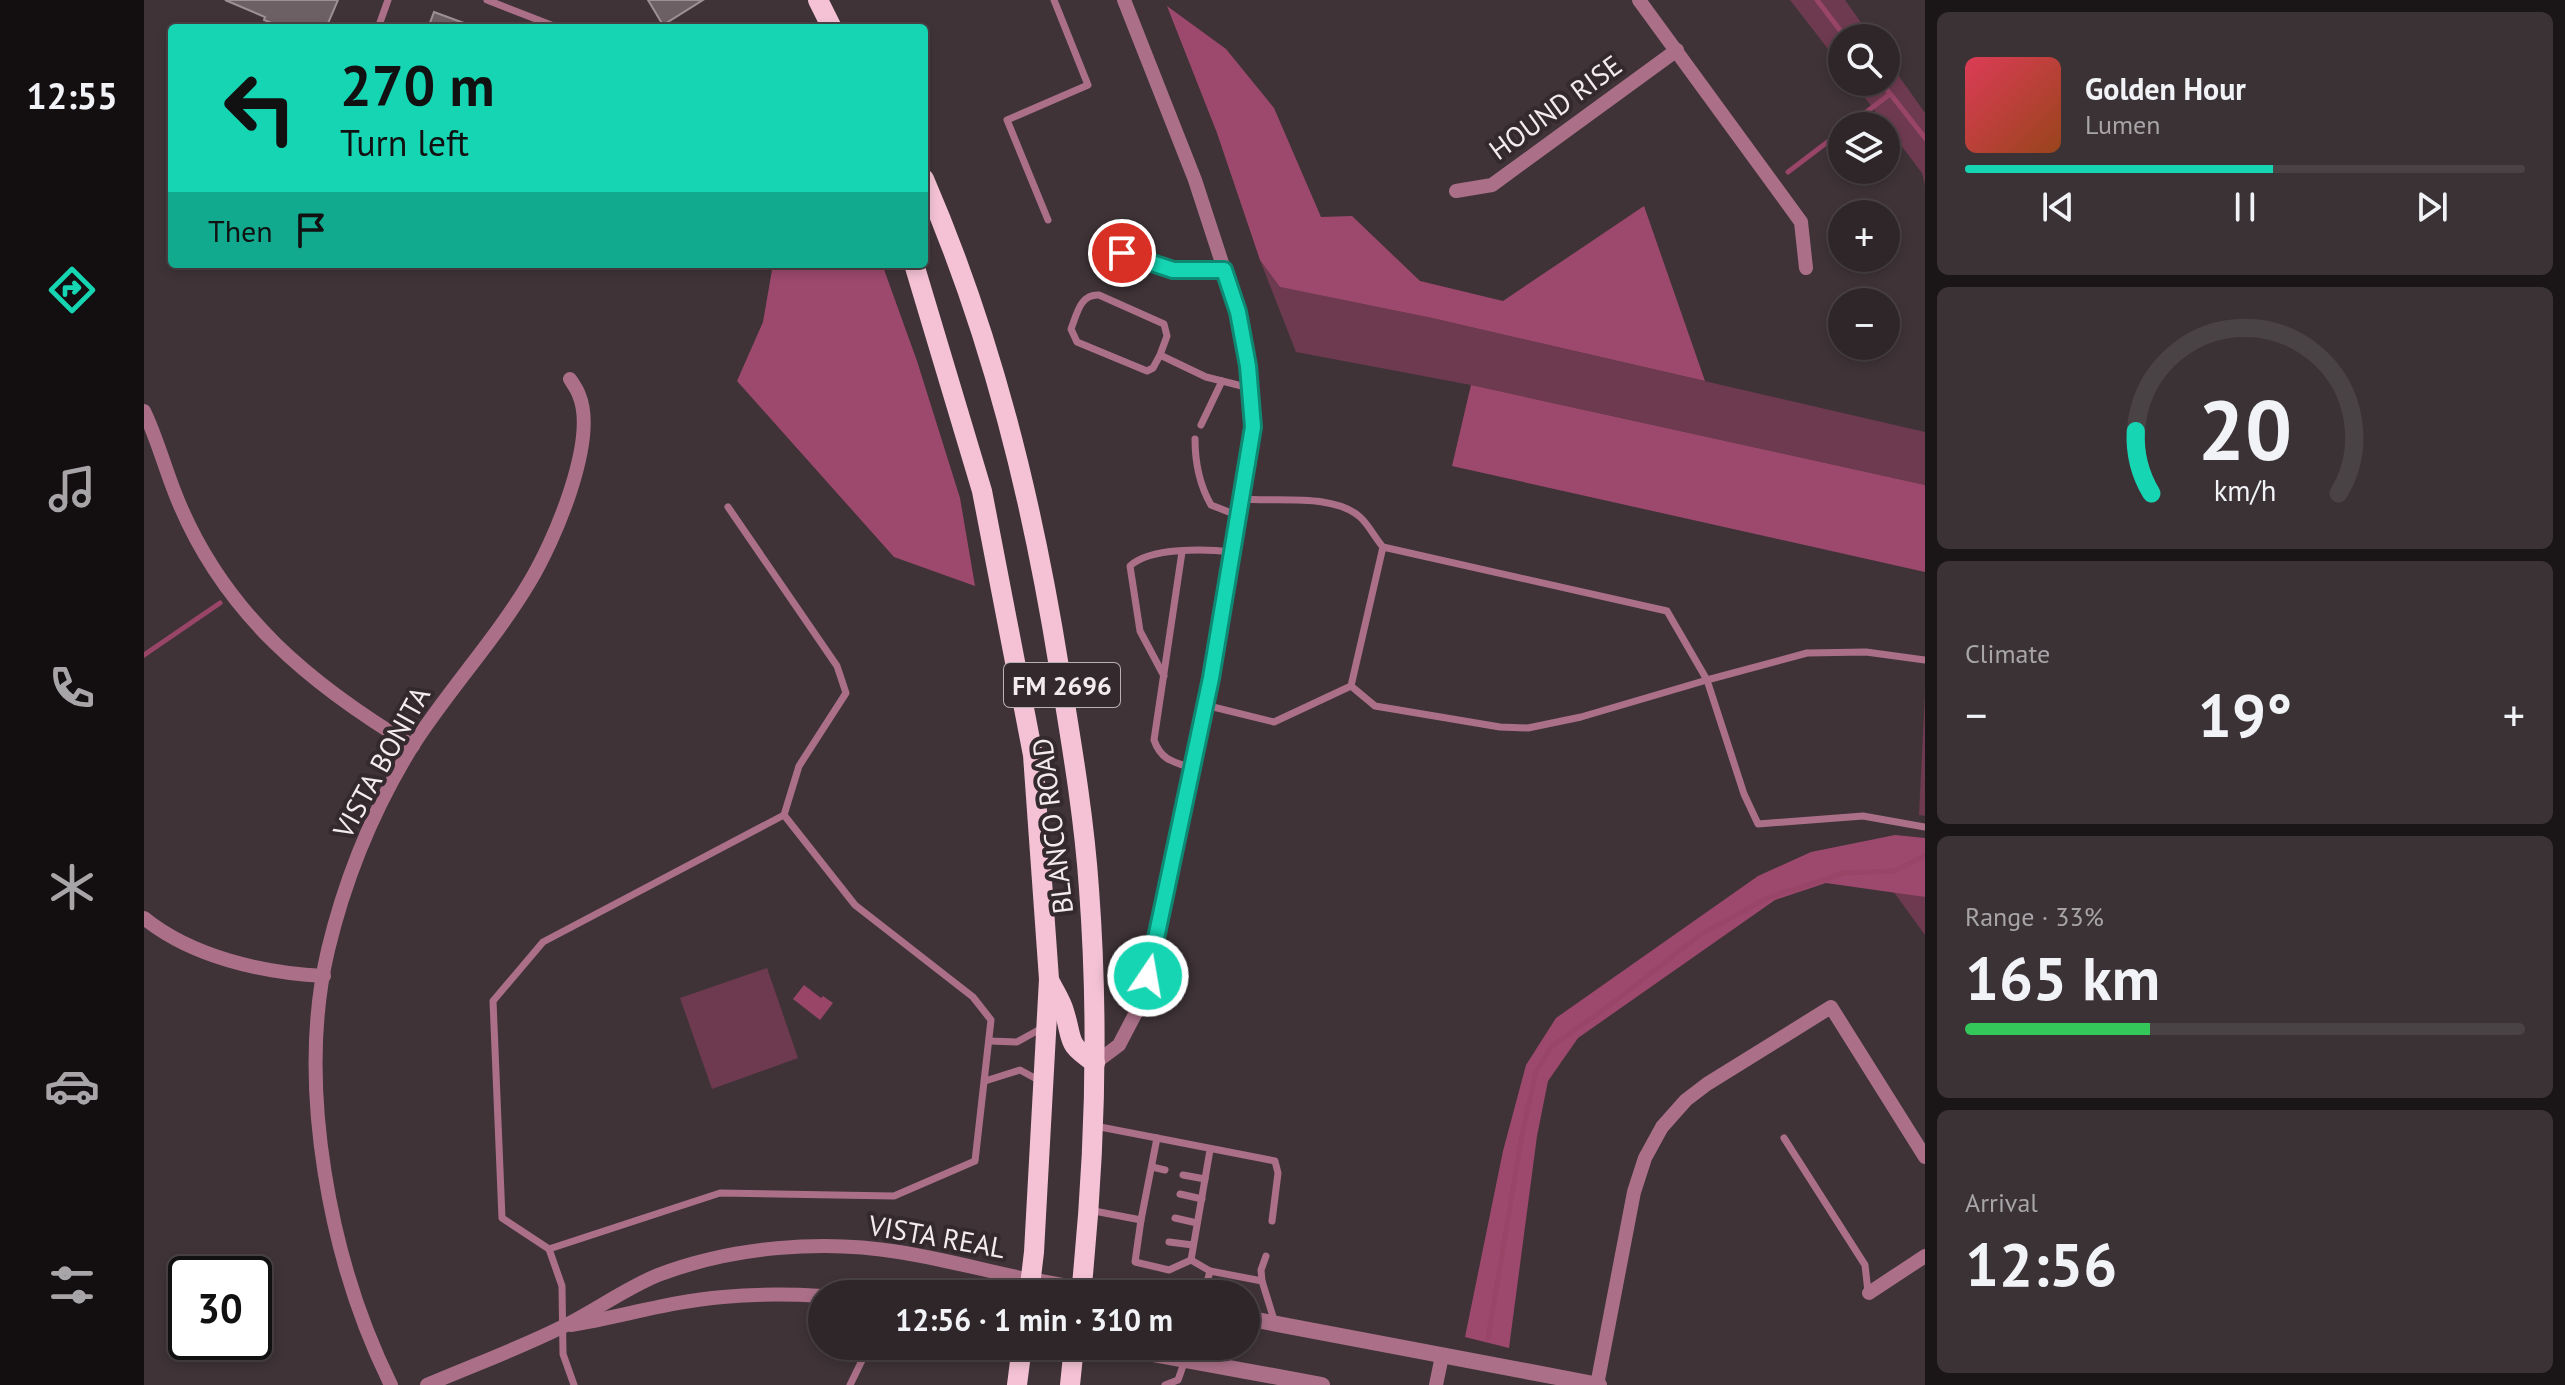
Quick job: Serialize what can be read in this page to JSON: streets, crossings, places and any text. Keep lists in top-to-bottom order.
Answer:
{
  "streets": {
    "main road": ["FM 2696", "BLANCO ROAD"],
    "street": ["HOUND RISE", "VISTA BONITA", "VISTA REAL"]
  },
  "page": {
    "tabs": "12:55",
    "map_buttons": ["+", "−"],
    "turn": ["270 m", "Turn left"],
    "song": ["Golden Hour", "Lumen"],
    "then": "Then",
    "tile": [
      "Climate",
      ["Range · 33%", "165 km"],
      ["Arrival", "12:56"]
    ],
    "heat": ["−", "19°", "+"],
    "limit": "30",
    "trip": "12:56 · 1 min · 310 m",
    "gauge": ["20", "km/h"]
  }
}
